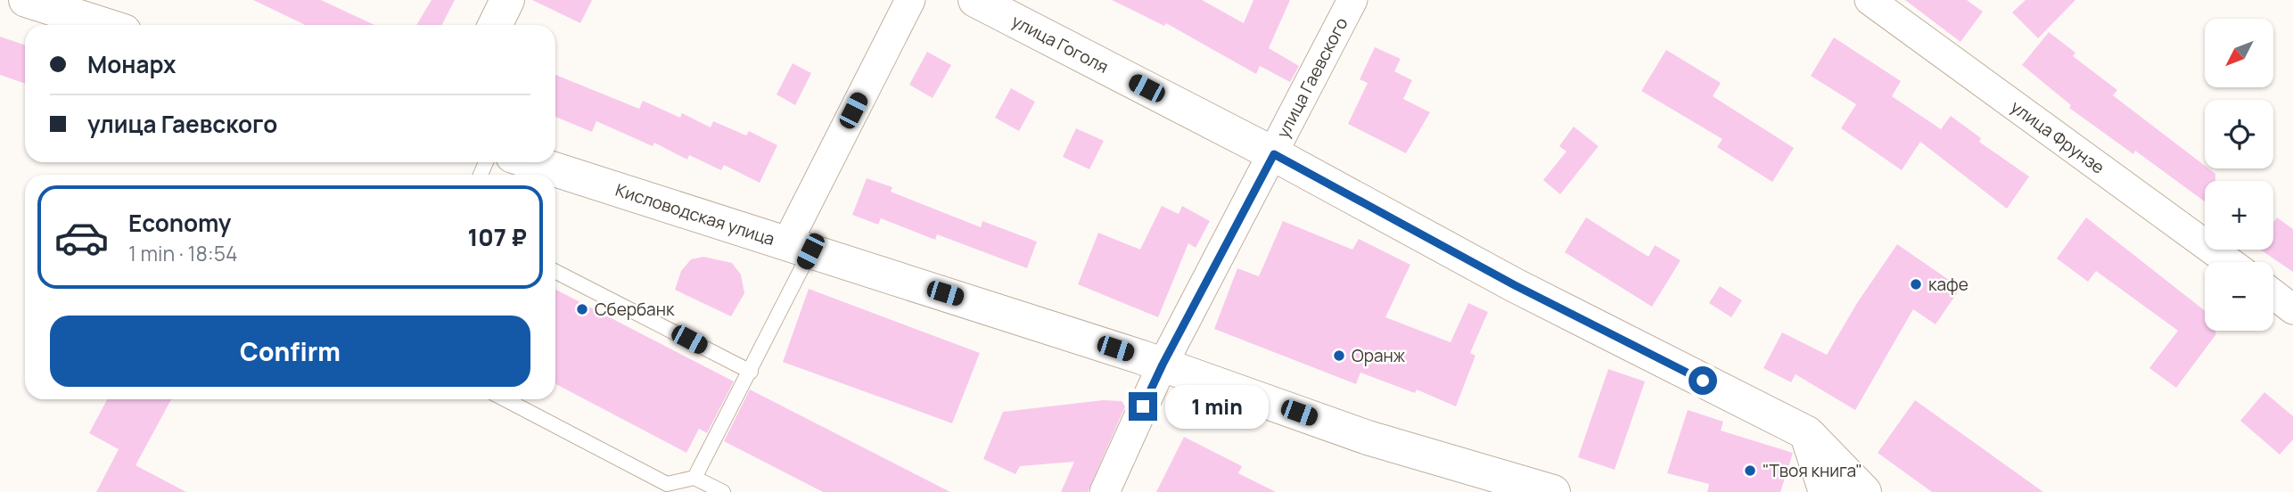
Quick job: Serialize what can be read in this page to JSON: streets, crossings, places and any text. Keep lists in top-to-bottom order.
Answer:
{
  "streets": {
    "street": [
      "улица Гоголя",
      "улица Гаевского",
      "улица Фрунзе",
      "Кисловодская улица"
    ]
  },
  "crossings": [
    ["улица Гоголя", "улица Гаевского"],
    ["улица Гаевского", "Кисловодская улица"]
  ],
  "places": [
    "кафе",
    "Сбербанк",
    "Оранж",
    "\"Твоя книга\""
  ],
  "north": "bottom left",
  "page": {
    "map_buttons": ["+", "−"],
    "banner": ["Монарх", "улица Гаевского"],
    "list": [
      {
        "name": "Economy",
        "note": "1 min · 18:54",
        "value": "107 ₽"
      }
    ],
    "buttons": "Confirm",
    "bubble": "1 min"
  }
}
